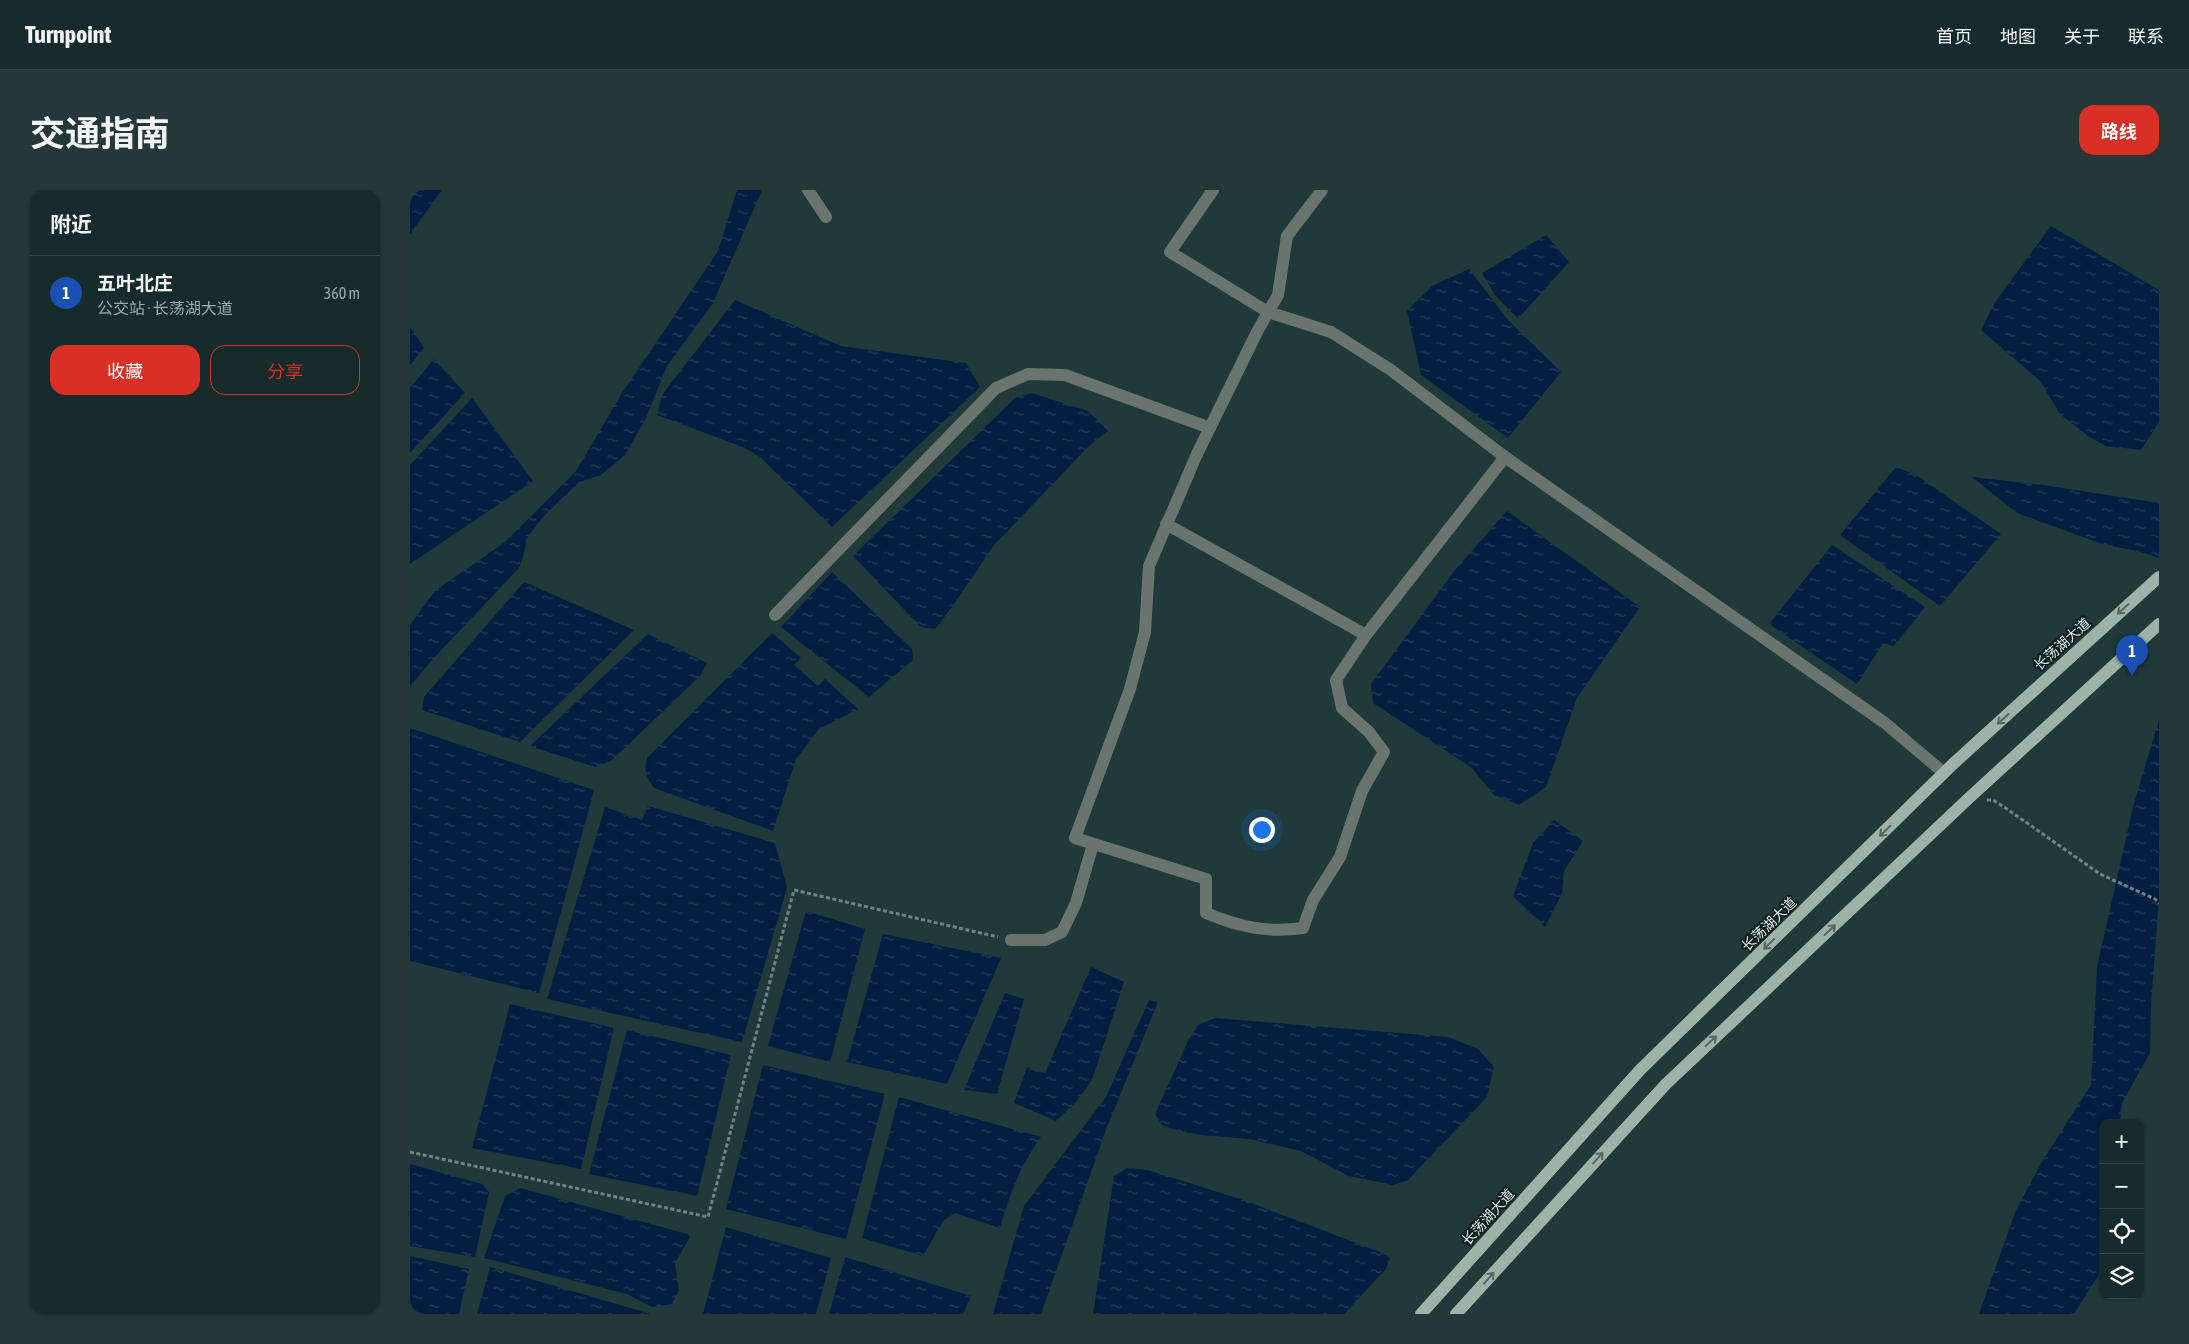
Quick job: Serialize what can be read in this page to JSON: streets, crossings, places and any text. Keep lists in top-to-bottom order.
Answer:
{
  "streets": {
    "main road": ["长荡湖大道"]
  },
  "page": {
    "header": "Turnpoint",
    "nav": [
      "首页",
      "地图",
      "关于",
      "联系"
    ],
    "title": "交通指南",
    "buttons": [
      "路线",
      ["收藏", "分享"]
    ],
    "heading": "附近",
    "list": [
      {
        "mark": "1",
        "name": "五叶北庄",
        "note": "公交站 · 长荡湖大道",
        "value": "360 m"
      }
    ],
    "pins": "1",
    "map_buttons": ["+", "−"]
  }
}
